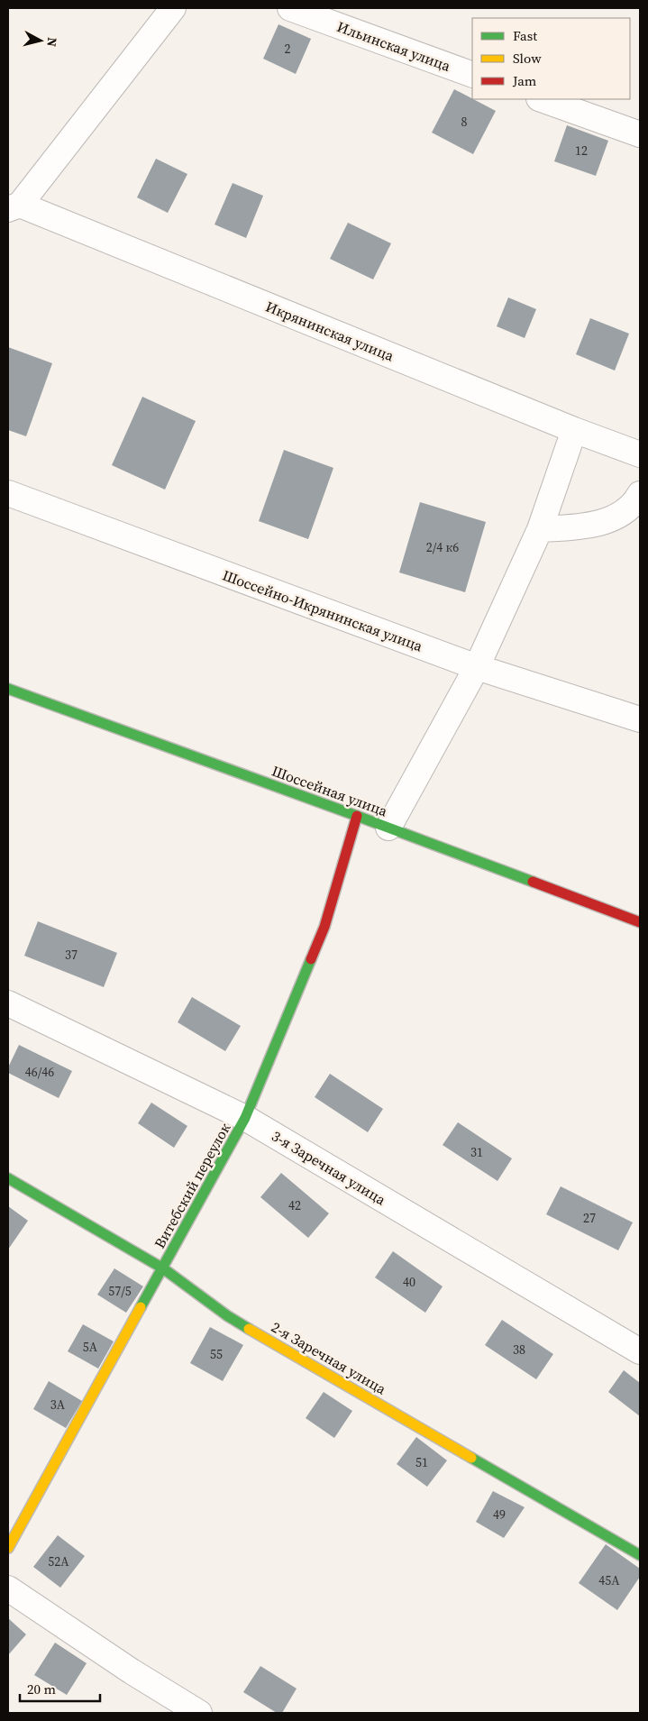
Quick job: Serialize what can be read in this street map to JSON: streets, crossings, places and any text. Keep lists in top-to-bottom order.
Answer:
{
  "streets": {
    "street": [
      "Ильинская улица",
      "Икрянинская улица",
      "Шоссейно-Икрянинская улица",
      "Шоссейная улица",
      "3-я Заречная улица",
      "Витебский переулок",
      "2-я Заречная улица"
    ]
  },
  "crossings": [
    ["Шоссейная улица", "Витебский переулок"],
    ["3-я Заречная улица", "Витебский переулок"],
    ["Витебский переулок", "2-я Заречная улица"]
  ],
  "house_numbers": [
    "2",
    "8",
    "12",
    "2/4 к6",
    "37",
    "46/46",
    "31",
    "42",
    "27",
    "40",
    "57/5",
    "5А",
    "38",
    "55",
    "3А",
    "51",
    "49",
    "52А",
    "45А"
  ],
  "legend": ["Fast", "Slow", "Jam"],
  "scale_bar": "20 m",
  "north": "right"
}
